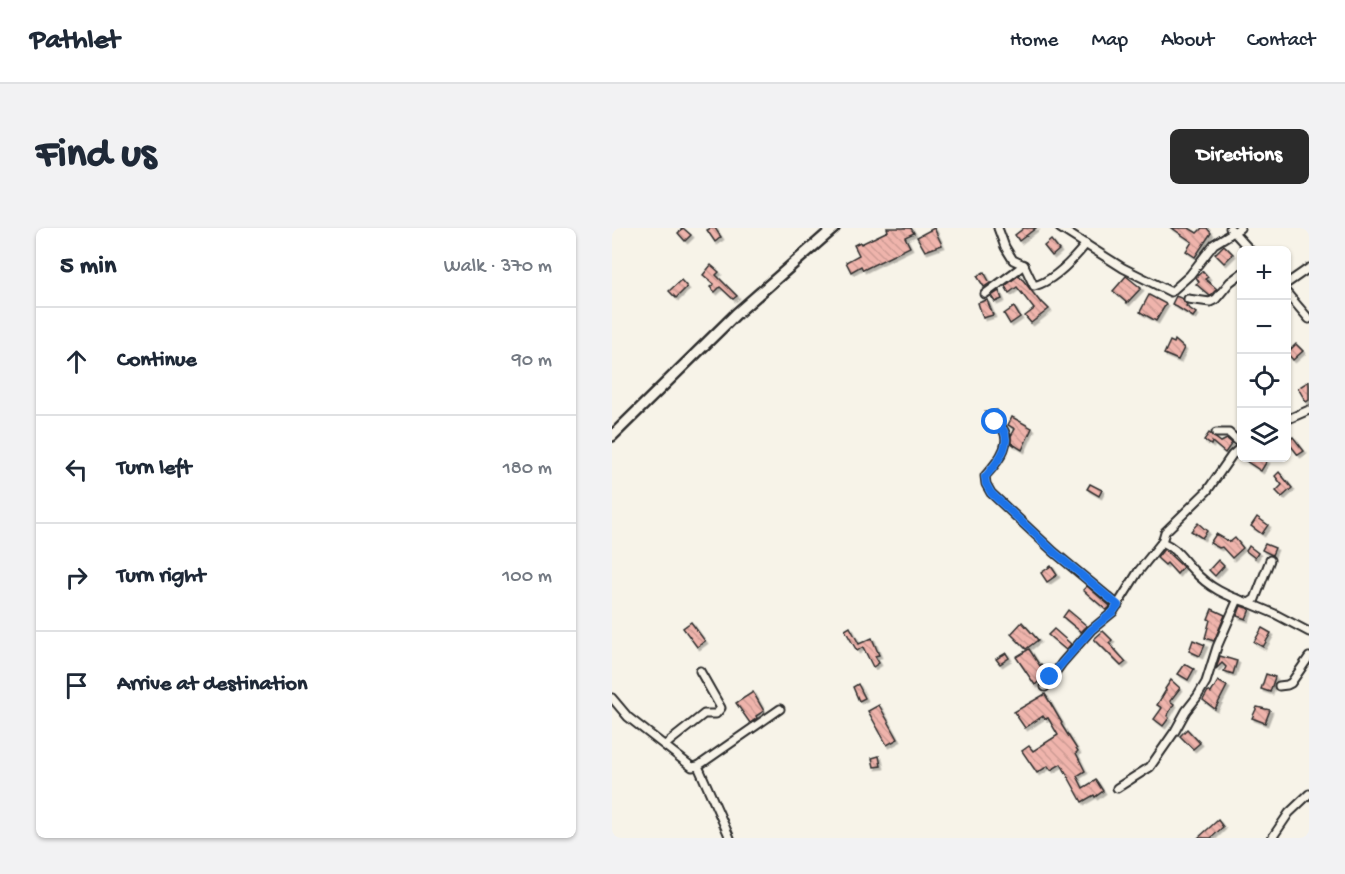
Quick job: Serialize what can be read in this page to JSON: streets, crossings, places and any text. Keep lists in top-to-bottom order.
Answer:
{
  "page": {
    "header": "Pathlet",
    "nav": [
      "Home",
      "Map",
      "About",
      "Contact"
    ],
    "buttons": "Directions",
    "title": "Find us",
    "heading": ["5 min", "Walk · 370 m"],
    "map_buttons": ["+", "−"],
    "list": [
      ["Continue", "90 m"],
      ["Turn left", "180 m"],
      ["Turn right", "100 m"],
      "Arrive at destination"
    ]
  }
}
